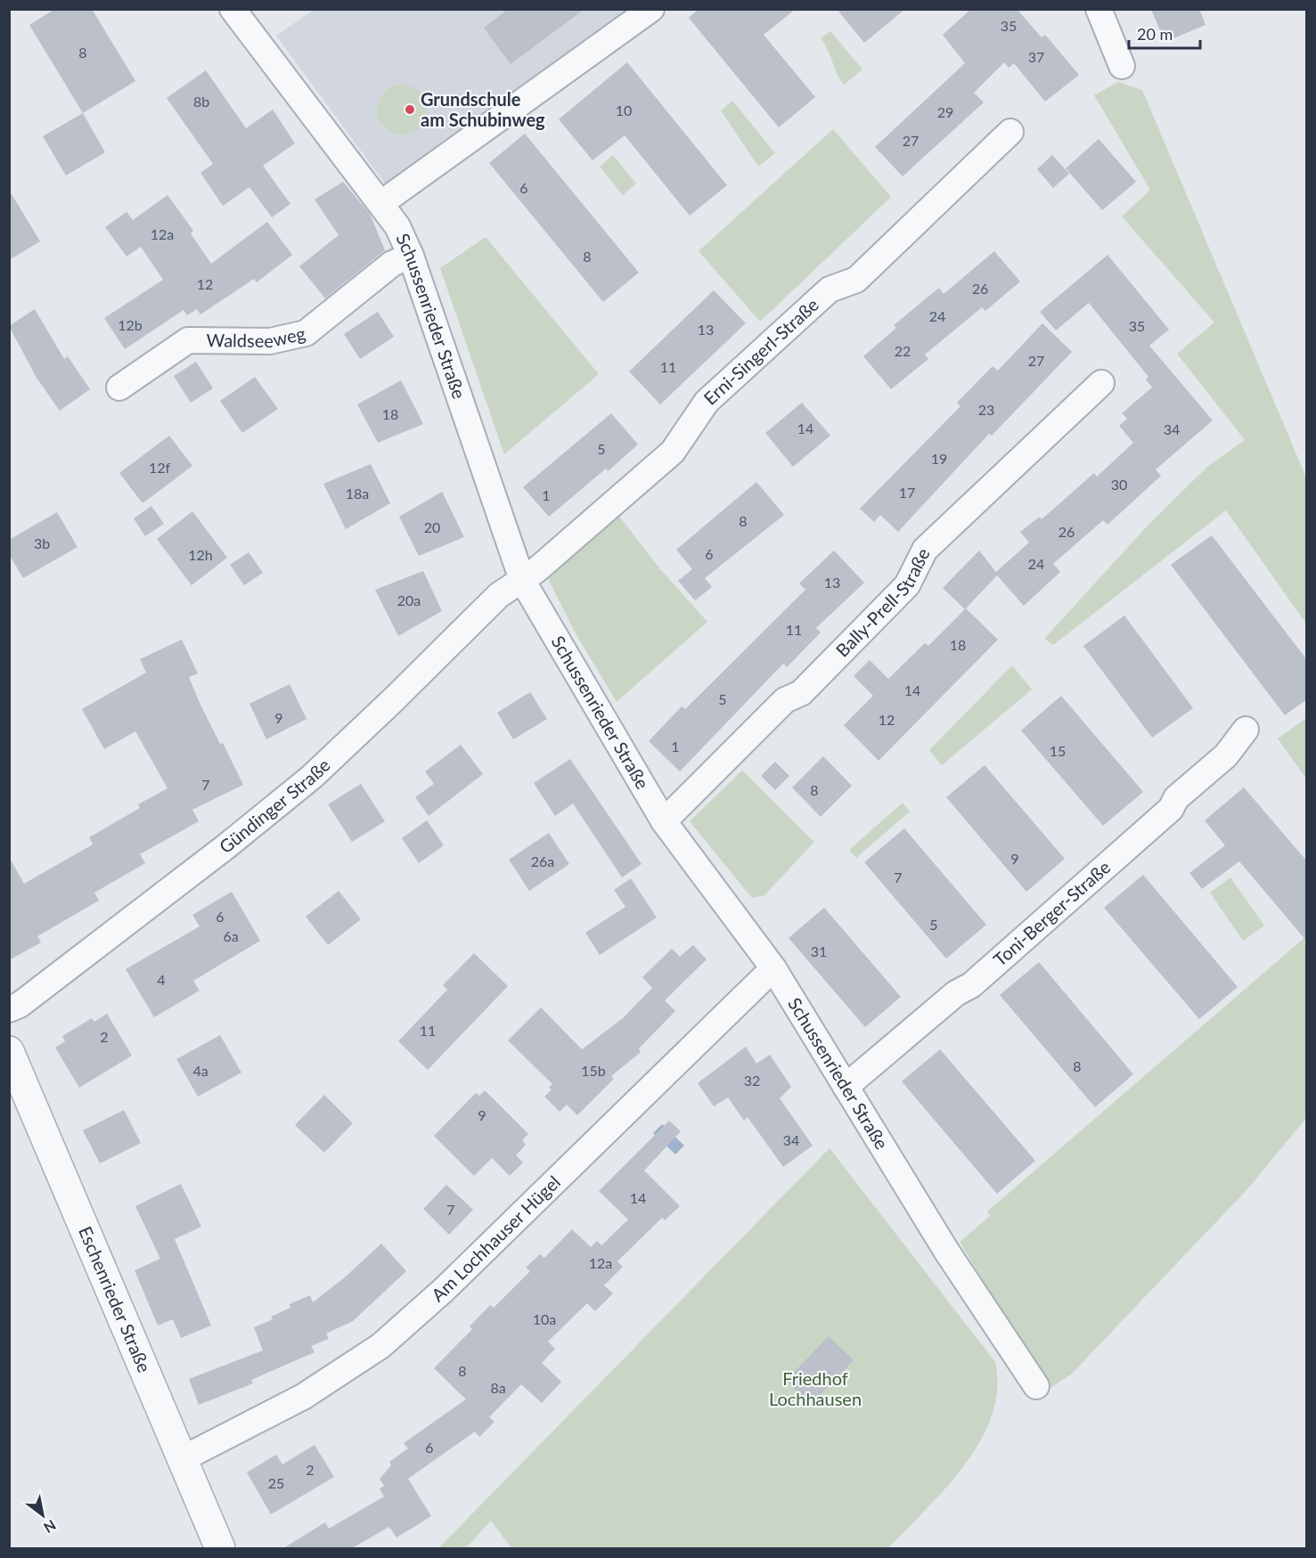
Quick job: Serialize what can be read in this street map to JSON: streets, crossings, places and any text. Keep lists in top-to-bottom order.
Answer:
{
  "streets": {
    "street": [
      "Schussenrieder Straße",
      "Waldseeweg",
      "Erni-Singerl-Straße",
      "Bally-Prell-Straße",
      "Gündinger Straße",
      "Toni-Berger-Straße",
      "Am Lochhauser Hügel",
      "Eschenrieder Straße"
    ]
  },
  "crossings": [
    ["Schussenrieder Straße", "Waldseeweg"],
    ["Schussenrieder Straße", "Erni-Singerl-Straße"],
    ["Schussenrieder Straße", "Bally-Prell-Straße"],
    ["Schussenrieder Straße", "Gündinger Straße"],
    ["Schussenrieder Straße", "Toni-Berger-Straße"],
    ["Schussenrieder Straße", "Am Lochhauser Hügel"],
    ["Erni-Singerl-Straße", "Gündinger Straße"],
    ["Am Lochhauser Hügel", "Eschenrieder Straße"]
  ],
  "parks": ["Friedhof Lochhausen"],
  "places": ["Grundschule am Schubinweg"],
  "house_numbers": [
    "35",
    "8",
    "37",
    "8b",
    "10",
    "29",
    "27",
    "6",
    "12a",
    "8",
    "12",
    "26",
    "24",
    "12b",
    "35",
    "13",
    "22",
    "27",
    "11",
    "23",
    "18",
    "14",
    "34",
    "5",
    "19",
    "12f",
    "30",
    "17",
    "18a",
    "1",
    "8",
    "20",
    "26",
    "3b",
    "6",
    "12h",
    "24",
    "13",
    "20a",
    "11",
    "18",
    "14",
    "5",
    "9",
    "12",
    "1",
    "15",
    "7",
    "8",
    "9",
    "26a",
    "7",
    "6",
    "5",
    "6a",
    "31",
    "4",
    "11",
    "2",
    "8",
    "4a",
    "15b",
    "32",
    "9",
    "34",
    "14",
    "7",
    "12a",
    "10a",
    "8",
    "8a",
    "6",
    "2",
    "25"
  ],
  "scale_bar": "20 m",
  "north": "bottom right"
}
